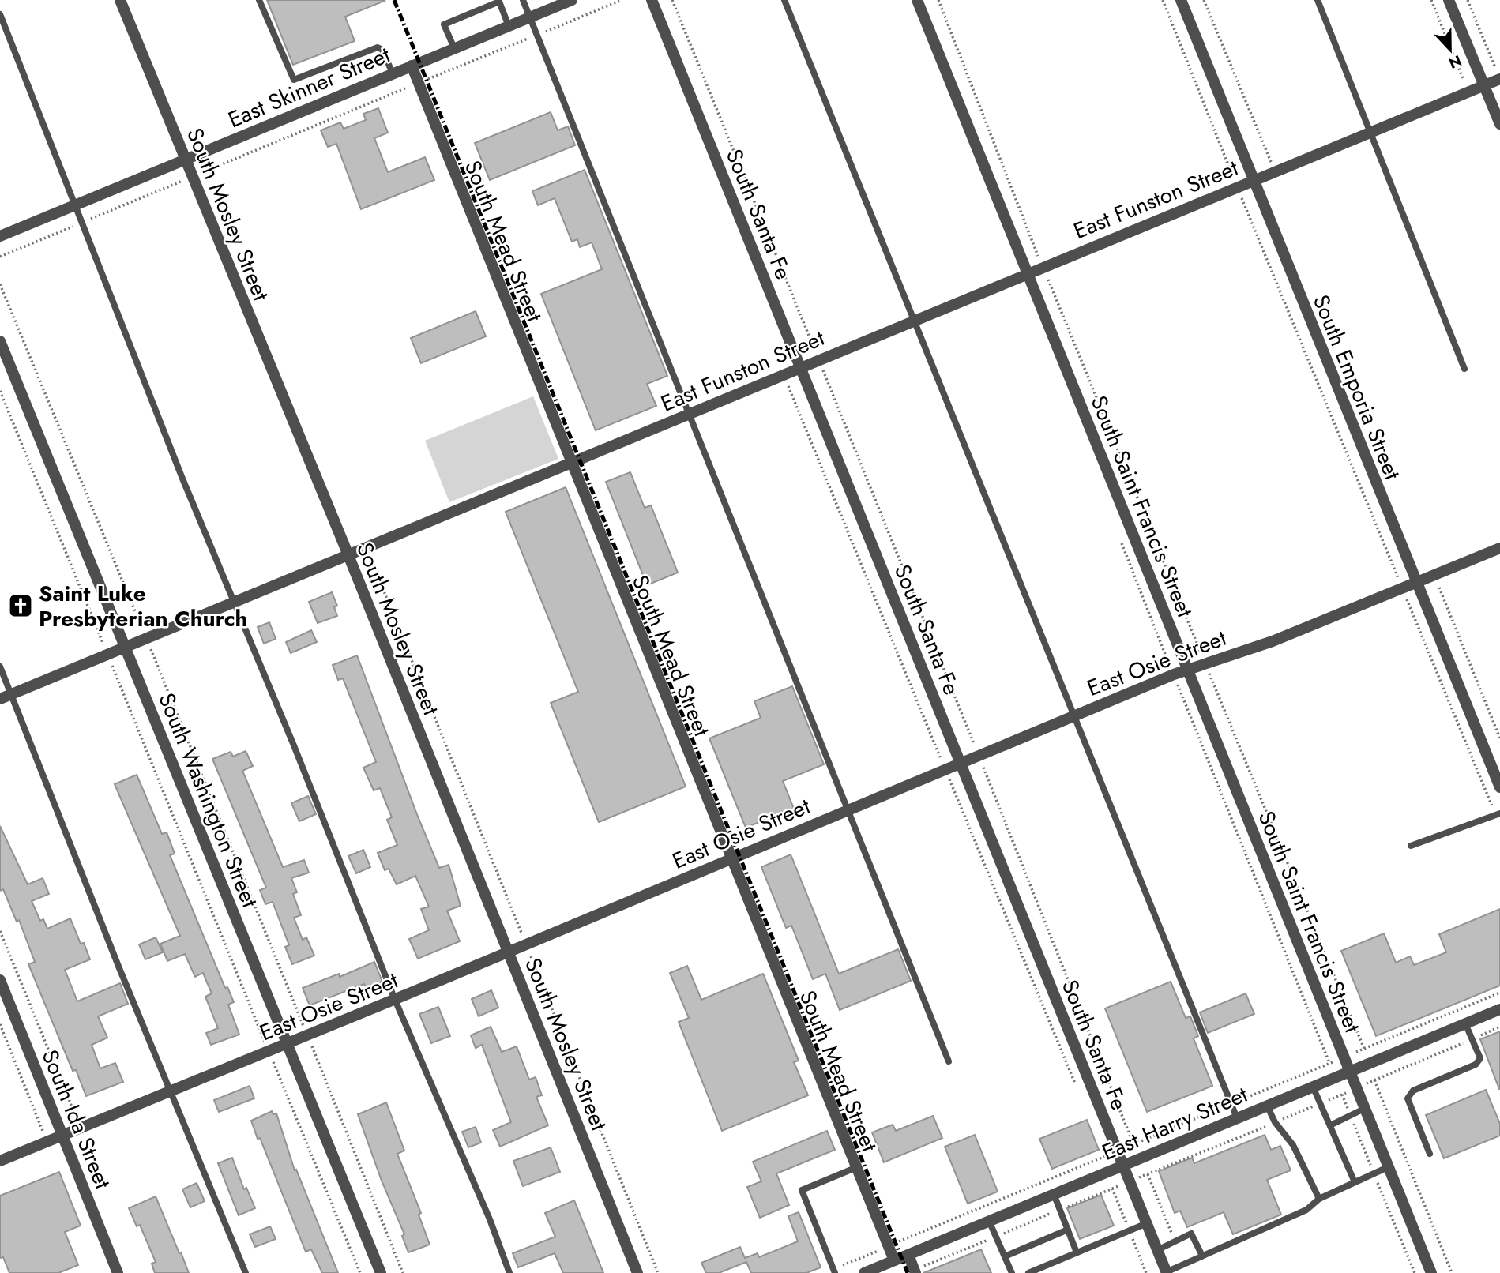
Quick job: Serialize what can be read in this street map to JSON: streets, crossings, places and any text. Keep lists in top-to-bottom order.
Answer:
{
  "streets": {
    "street": [
      "East Skinner Street",
      "East Funston Street",
      "South Mosley Street",
      "South Santa Fe",
      "South Mead Street",
      "South Emporia Street",
      "South Saint Francis Street",
      "East Osie Street",
      "South Washington Street",
      "South Ida Street",
      "East Harry Street"
    ]
  },
  "crossings": [
    ["East Skinner Street", "South Mosley Street"],
    ["East Skinner Street", "South Mead Street"],
    ["East Funston Street", "South Mosley Street"],
    ["East Funston Street", "South Santa Fe"],
    ["East Funston Street", "South Mead Street"],
    ["East Funston Street", "South Emporia Street"],
    ["East Funston Street", "South Saint Francis Street"],
    ["East Funston Street", "South Washington Street"],
    ["South Mosley Street", "East Osie Street"],
    ["South Santa Fe", "East Osie Street"],
    ["South Santa Fe", "East Harry Street"],
    ["South Mead Street", "East Osie Street"],
    ["South Mead Street", "East Harry Street"],
    ["South Emporia Street", "East Osie Street"],
    ["South Saint Francis Street", "East Osie Street"],
    ["South Saint Francis Street", "East Harry Street"],
    ["East Osie Street", "South Washington Street"],
    ["East Osie Street", "South Ida Street"]
  ],
  "places": {
    "church": ["Saint Luke Presbyterian Church"]
  },
  "north": "bottom"
}
